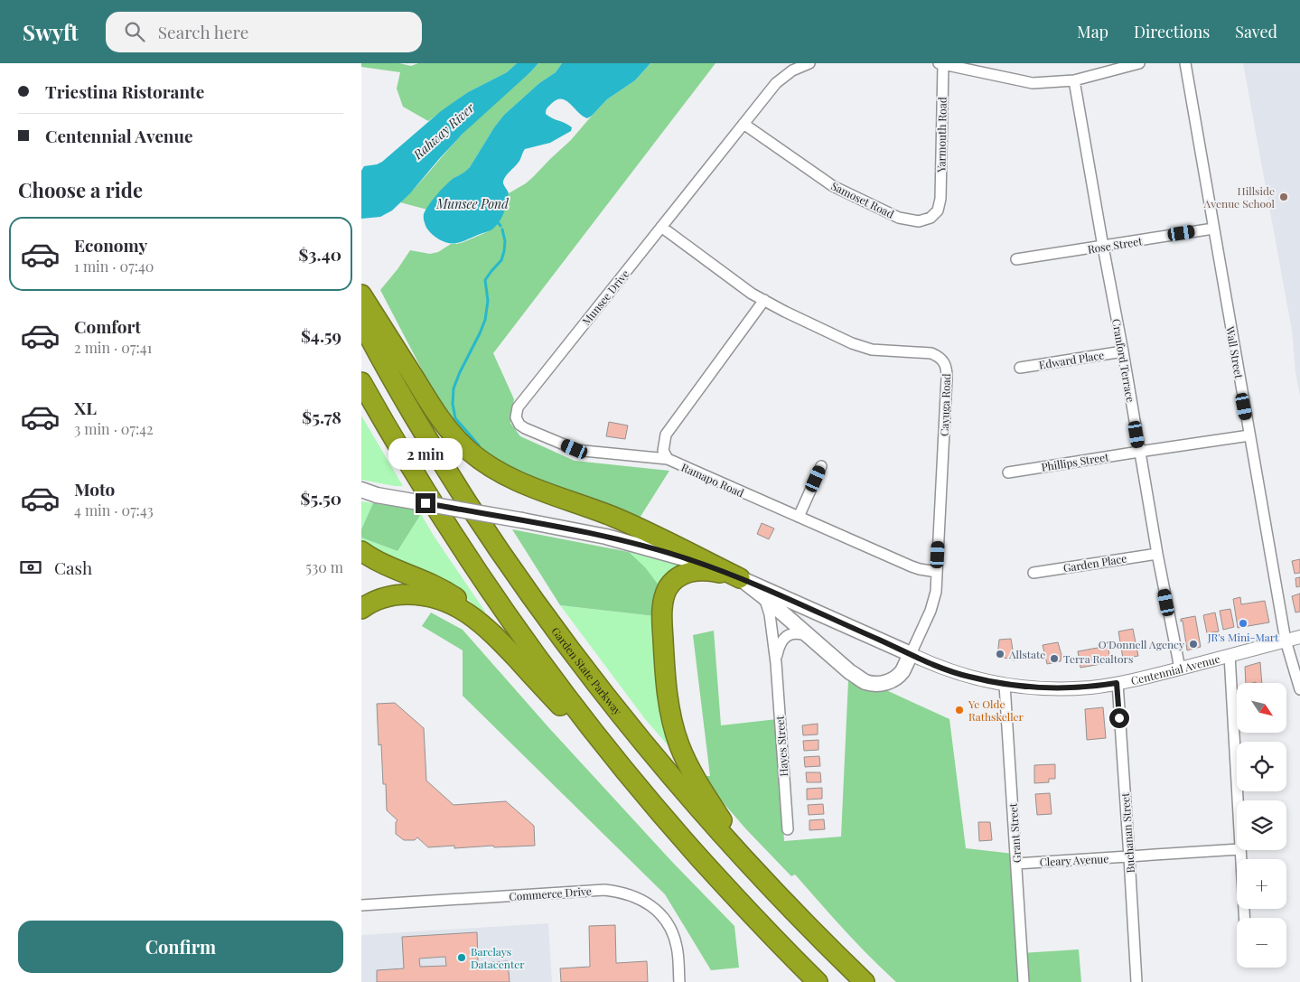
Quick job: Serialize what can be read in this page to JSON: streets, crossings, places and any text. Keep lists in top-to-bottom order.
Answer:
{
  "streets": {
    "highway": ["Garden State Parkway"],
    "main road": ["Centennial Avenue"],
    "street": [
      "Yarmouth Road",
      "Samoset Road",
      "Rose Street",
      "Munsee Drive",
      "Wall Street",
      "Edward Place",
      "Cranford Terrace",
      "Cayuga Road",
      "Phillips Street",
      "Ramapo Road",
      "Garden Place",
      "Hayes Street",
      "Grant Street",
      "Buchanan Street",
      "Cleary Avenue",
      "Commerce Drive"
    ]
  },
  "crossings": [
    ["Yarmouth Road", "Samoset Road"],
    ["Samoset Road", "Munsee Drive"],
    ["Rose Street", "Wall Street"],
    ["Rose Street", "Cranford Terrace"],
    ["Munsee Drive", "Cayuga Road"],
    ["Munsee Drive", "Ramapo Road"],
    ["Wall Street", "Phillips Street"],
    ["Wall Street", "Centennial Avenue"],
    ["Edward Place", "Cranford Terrace"],
    ["Cranford Terrace", "Phillips Street"],
    ["Cranford Terrace", "Garden Place"],
    ["Cranford Terrace", "Centennial Avenue"],
    ["Cayuga Road", "Ramapo Road"],
    ["Cayuga Road", "Centennial Avenue"],
    ["Centennial Avenue", "Grant Street"],
    ["Centennial Avenue", "Buchanan Street"],
    ["Grant Street", "Cleary Avenue"],
    ["Buchanan Street", "Cleary Avenue"]
  ],
  "water": ["Rahway River", "Munsee Pond"],
  "places": [
    "Hillside Avenue School",
    "JR's Mini-Mart",
    "O'Donnell Agency",
    "Allstate",
    "Terra Realtors",
    "Ye Olde Rathskeller",
    "Barclays Datacenter"
  ],
  "north": "bottom right",
  "page": {
    "header": "Swyft",
    "search": "Search here",
    "nav": ["Map", "Directions", "Saved"],
    "banner": ["Triestina Ristorante", "Centennial Avenue"],
    "heading": "Choose a ride",
    "list": [
      {
        "name": "Economy",
        "note": "1 min · 07:40",
        "value": "$3.40"
      },
      {
        "name": "Comfort",
        "note": "2 min · 07:41",
        "value": "$4.59"
      },
      {
        "name": "XL",
        "note": "3 min · 07:42",
        "value": "$5.78"
      },
      {
        "name": "Moto",
        "note": "4 min · 07:43",
        "value": "$5.50"
      }
    ],
    "bubble": "2 min",
    "pay": ["Cash", "530 m"],
    "map_buttons": ["+", "−"],
    "buttons": "Confirm"
  }
}
